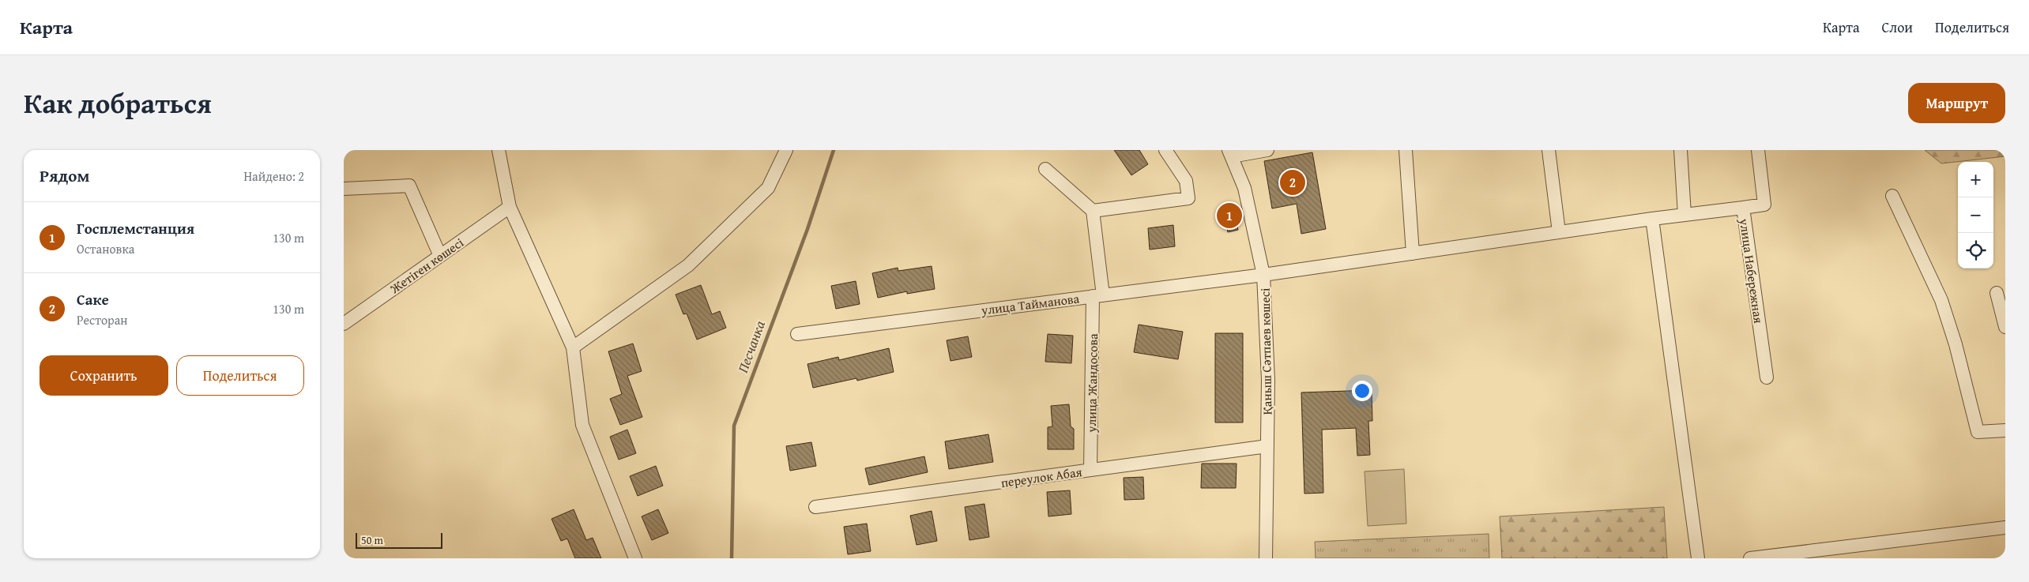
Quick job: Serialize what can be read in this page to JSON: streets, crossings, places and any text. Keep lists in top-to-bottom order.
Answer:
{
  "streets": {
    "street": [
      "Жетіген көшесі",
      "улица Набережная",
      "улица Тайманова",
      "Қаныш Сәтпаев көшесі",
      "улица Жандосова",
      "переулок Абая"
    ]
  },
  "crossings": [
    ["улица Набережная", "улица Тайманова"],
    ["улица Тайманова", "Қаныш Сәтпаев көшесі"],
    ["улица Тайманова", "улица Жандосова"],
    ["Қаныш Сәтпаев көшесі", "переулок Абая"],
    ["улица Жандосова", "переулок Абая"]
  ],
  "water": ["Песчанка"],
  "scale_bar": "50 m",
  "page": {
    "header": "Карта",
    "nav": ["Карта", "Слои", "Поделиться"],
    "title": "Как добраться",
    "buttons": [
      "Маршрут",
      ["Сохранить", "Поделиться"]
    ],
    "heading": ["Рядом", "Найдено: 2"],
    "map_buttons": ["+", "−"],
    "pins": ["2", "1"],
    "list": [
      {
        "mark": "1",
        "name": "Госплемстанция",
        "note": "Остановка",
        "value": "130 m"
      },
      {
        "mark": "2",
        "name": "Саке",
        "note": "Ресторан",
        "value": "130 m"
      }
    ],
    "scale": "50 m"
  }
}
